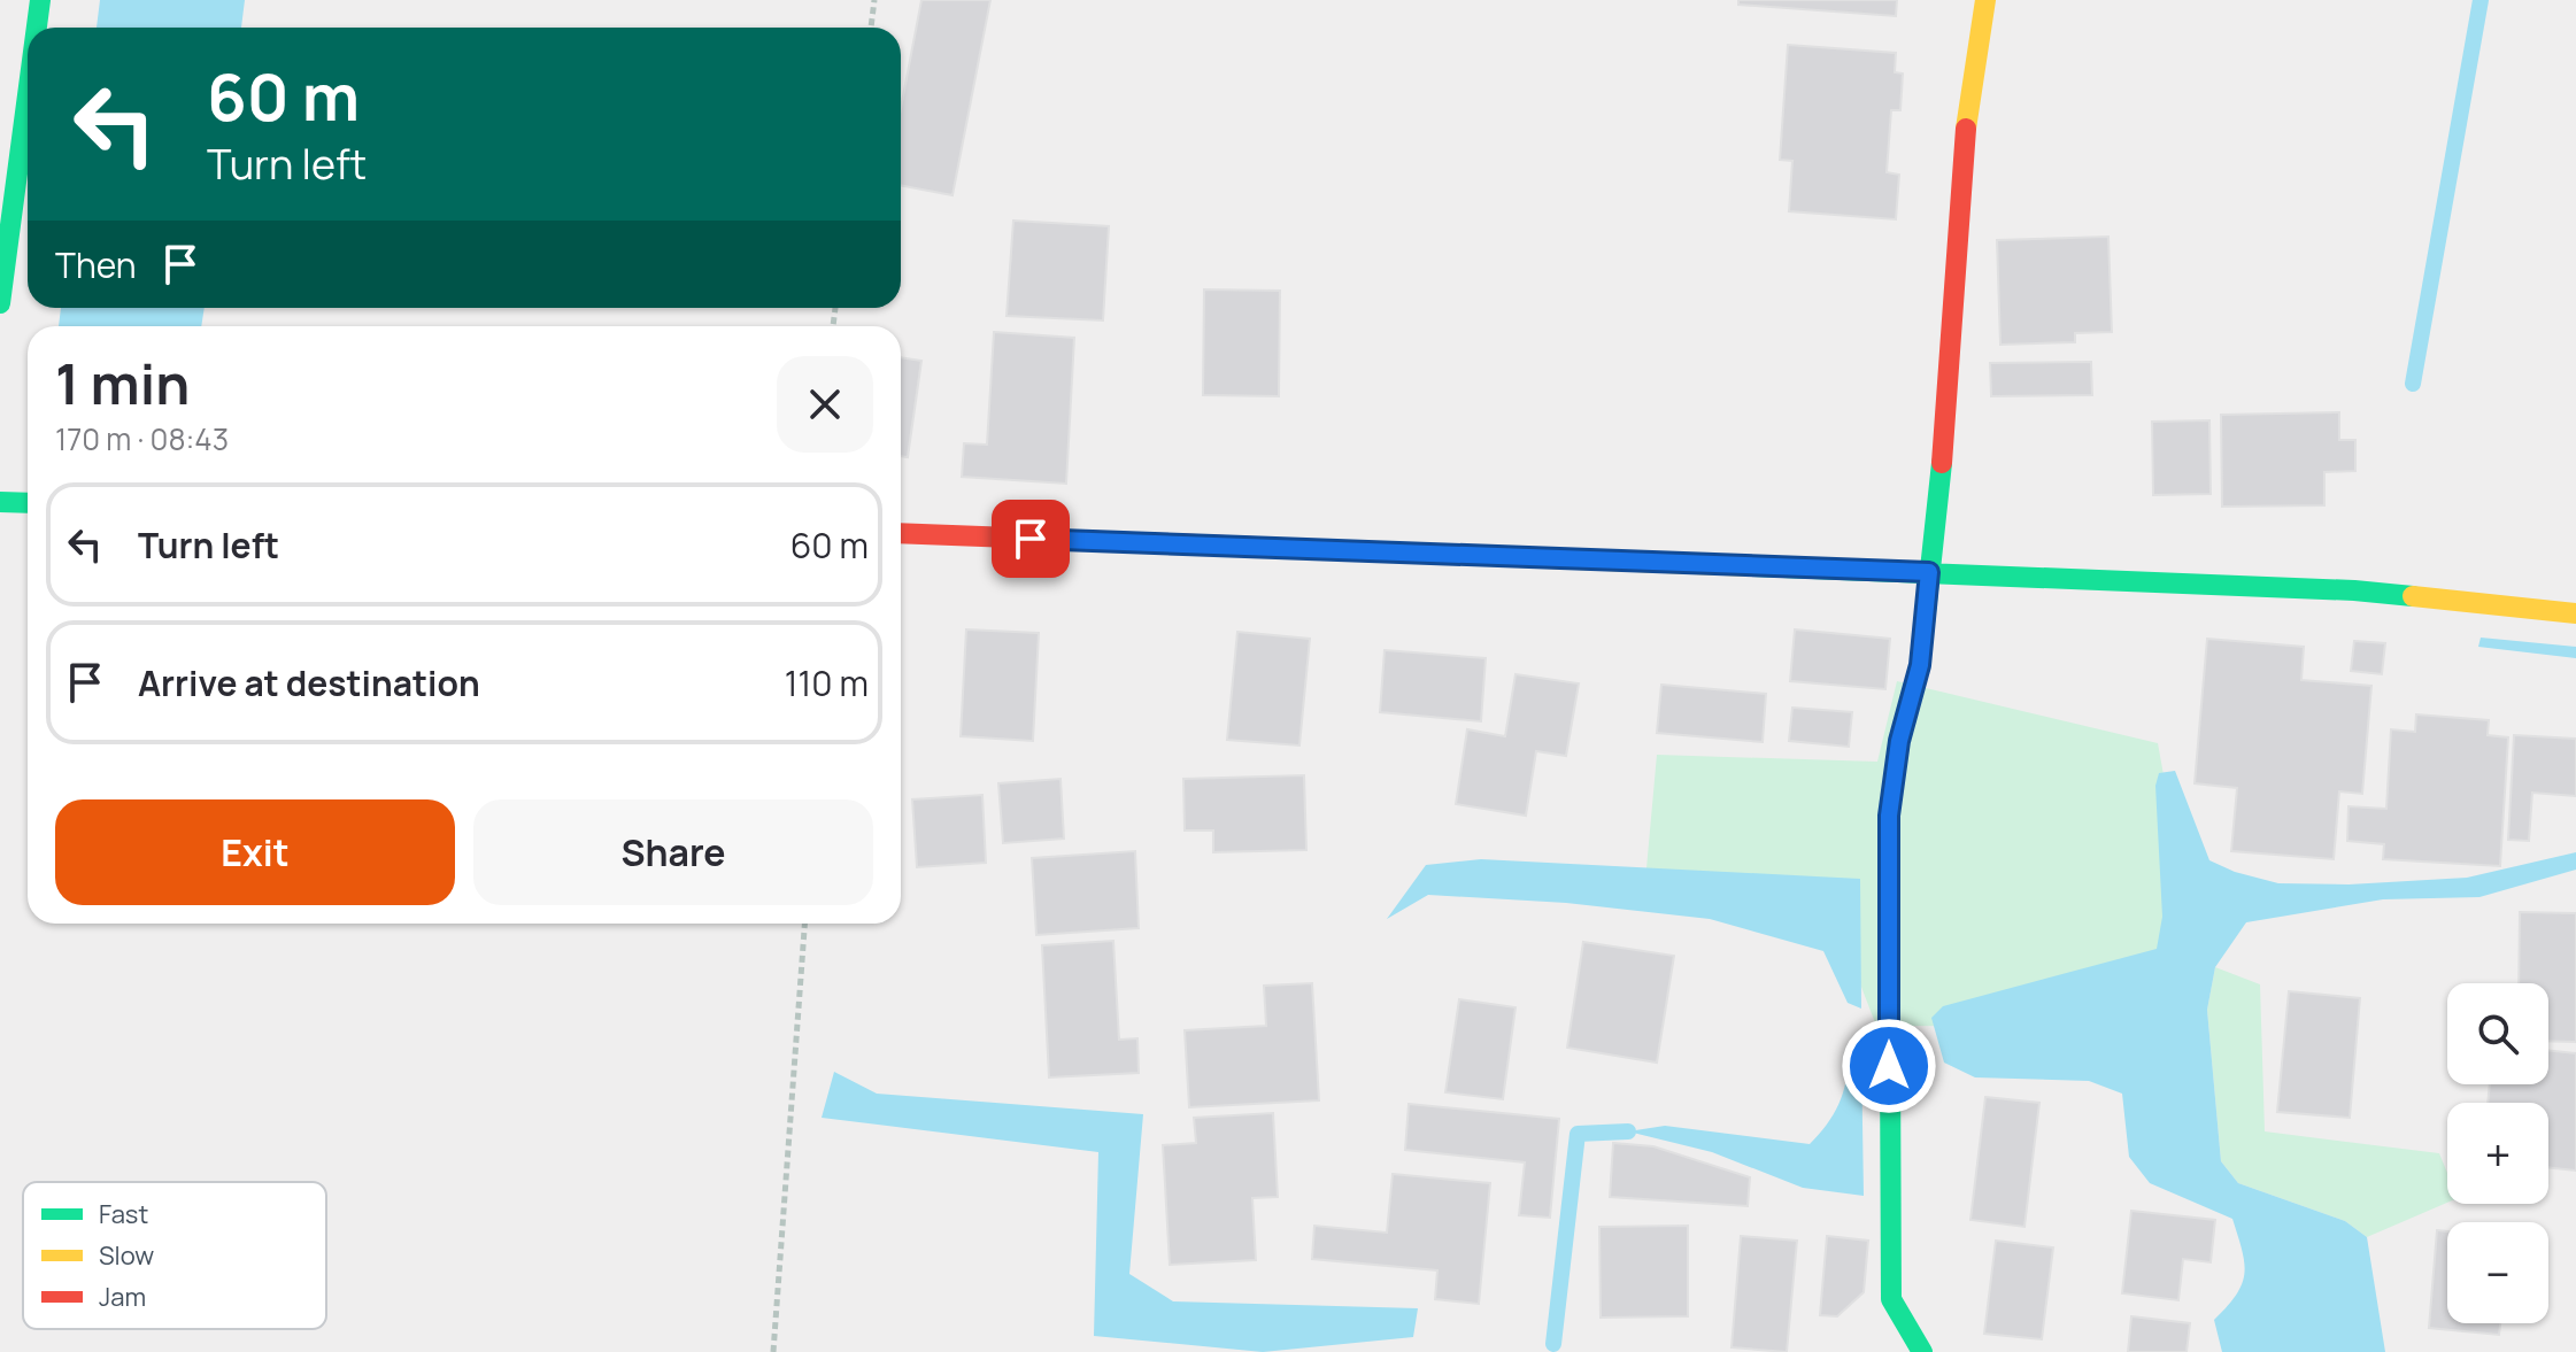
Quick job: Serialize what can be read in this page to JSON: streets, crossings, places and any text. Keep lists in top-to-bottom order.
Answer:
{
  "legend": ["Fast", "Slow", "Jam"],
  "page": {
    "turn": ["60 m", "Turn left"],
    "then": "Then",
    "heading": ["1 min", "170 m · 08:43"],
    "list": [
      {
        "name": "Turn left",
        "value": "60 m"
      },
      {
        "name": "Arrive at destination",
        "value": "110 m"
      }
    ],
    "buttons": ["Exit", "Share"],
    "map_buttons": ["+", "−"]
  }
}
